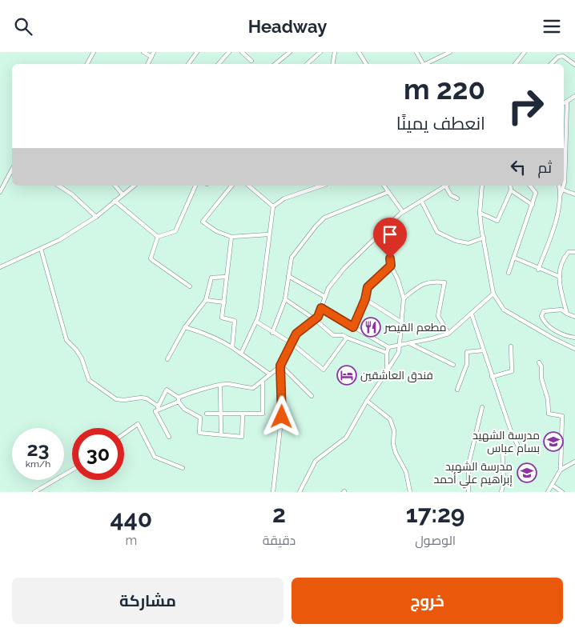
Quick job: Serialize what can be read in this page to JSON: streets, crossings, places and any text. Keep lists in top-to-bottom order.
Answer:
{
  "places": {
    "restaurant": ["مطعم القيصر"],
    "hotel": ["فندق العاشقين"],
    "school or university": ["مدرسة الشهيد بسام عباس", "مدرسة الشهيد إبراهيم علي أحمد"]
  },
  "page": {
    "header": "Headway",
    "turn": ["220 m", "انعطف يمينًا"],
    "then": "ثم",
    "speed": "23 km/h",
    "limit": "30",
    "eta": [
      "17:29",
      "الوصول",
      "2",
      "دقيقة",
      "440",
      "m"
    ],
    "buttons": ["خروج", "مشاركة"]
  }
}
